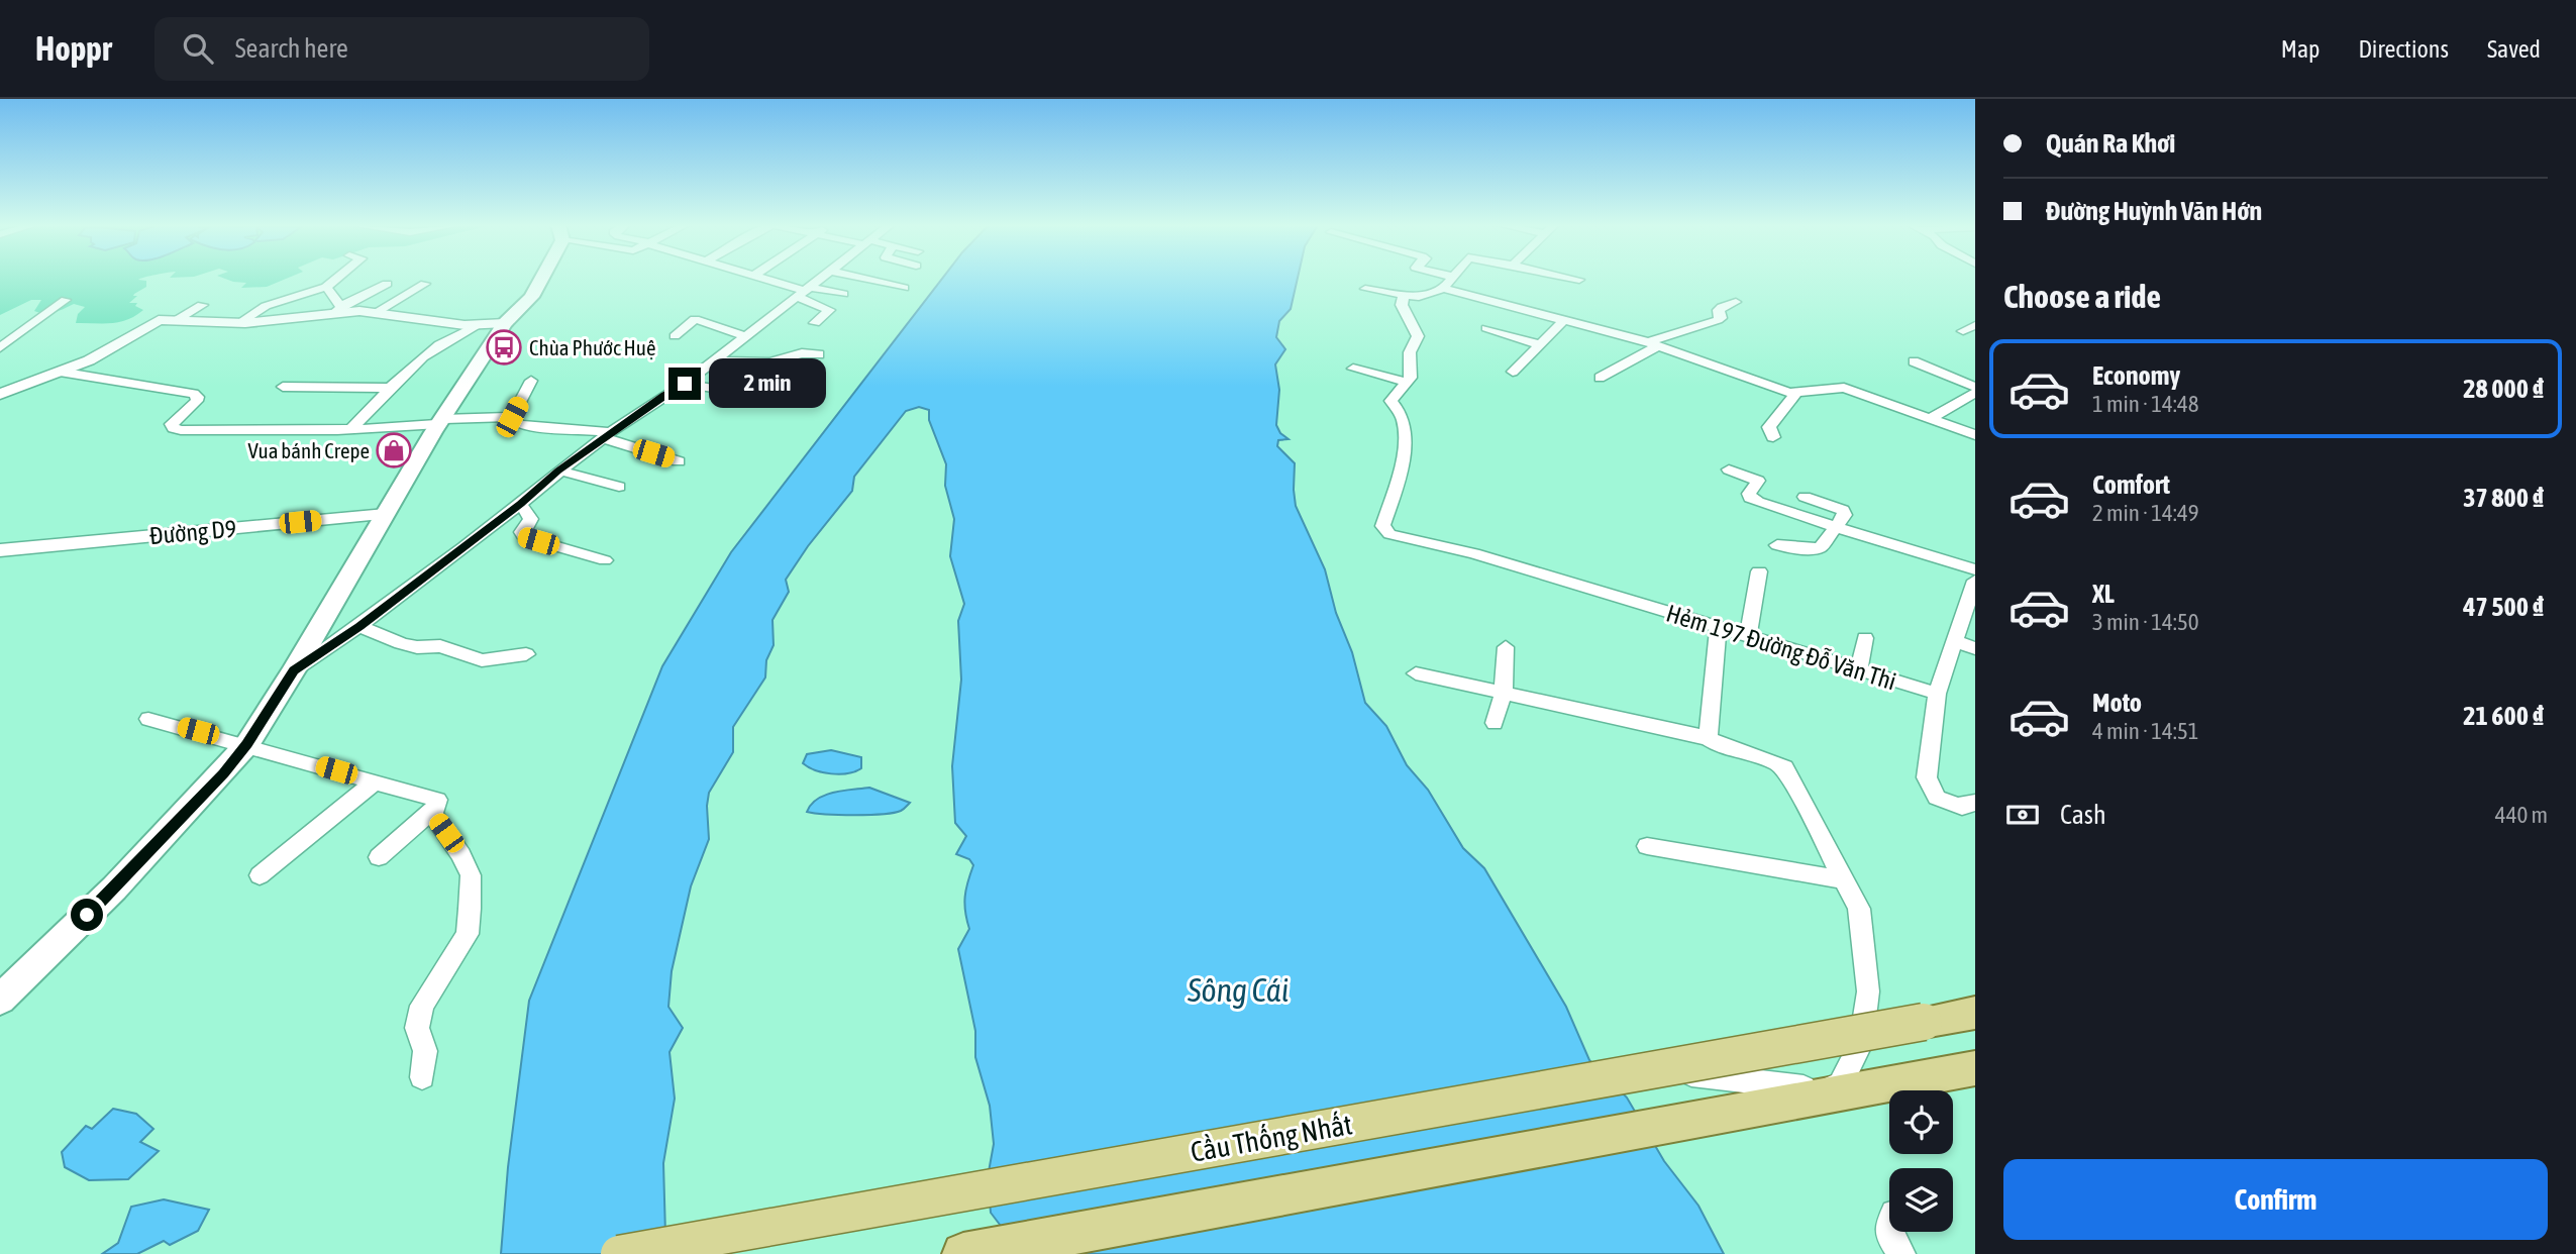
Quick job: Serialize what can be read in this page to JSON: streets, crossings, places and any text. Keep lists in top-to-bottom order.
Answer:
{
  "streets": {
    "main road": ["Cầu Thống Nhất"],
    "street": ["Đường D9", "Hẻm 197 Đường Đỗ Văn Thi"]
  },
  "water": ["Sông Cái"],
  "places": {
    "bus stop": ["Chùa Phước Huệ"],
    "shop": ["Vua bánh Crepe"]
  },
  "page": {
    "header": "Hoppr",
    "search": "Search here",
    "nav": ["Map", "Directions", "Saved"],
    "banner": ["Quán Ra Khơi", "Đường Huỳnh Văn Hớn"],
    "heading": "Choose a ride",
    "list": [
      {
        "name": "Economy",
        "note": "1 min · 14:48",
        "value": "28 000 ₫"
      },
      {
        "name": "Comfort",
        "note": "2 min · 14:49",
        "value": "37 800 ₫"
      },
      {
        "name": "XL",
        "note": "3 min · 14:50",
        "value": "47 500 ₫"
      },
      {
        "name": "Moto",
        "note": "4 min · 14:51",
        "value": "21 600 ₫"
      }
    ],
    "bubble": "2 min",
    "pay": ["Cash", "440 m"],
    "buttons": "Confirm"
  }
}
